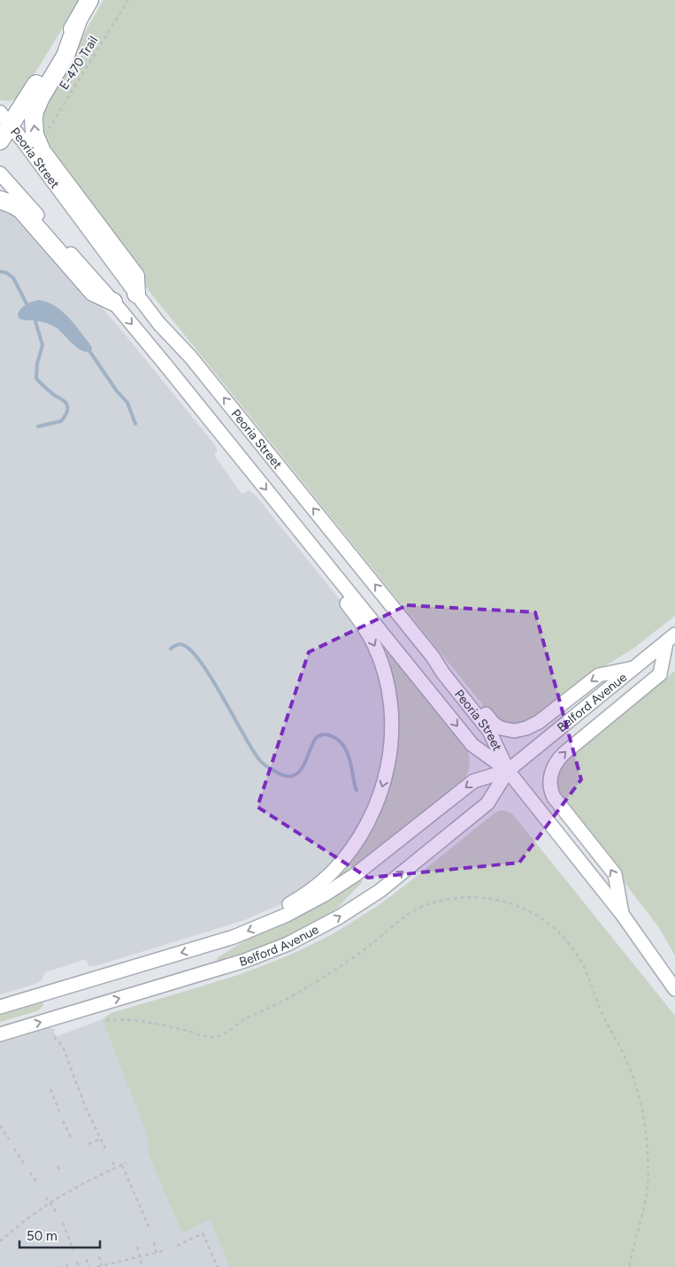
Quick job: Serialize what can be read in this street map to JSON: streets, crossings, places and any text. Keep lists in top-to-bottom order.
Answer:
{
  "streets": {
    "main road": ["Peoria Street", "Belford Avenue"],
    "path": ["E-470 Trail"]
  },
  "crossings": [
    ["Peoria Street", "Belford Avenue"]
  ],
  "scale_bar": "50 m"
}
